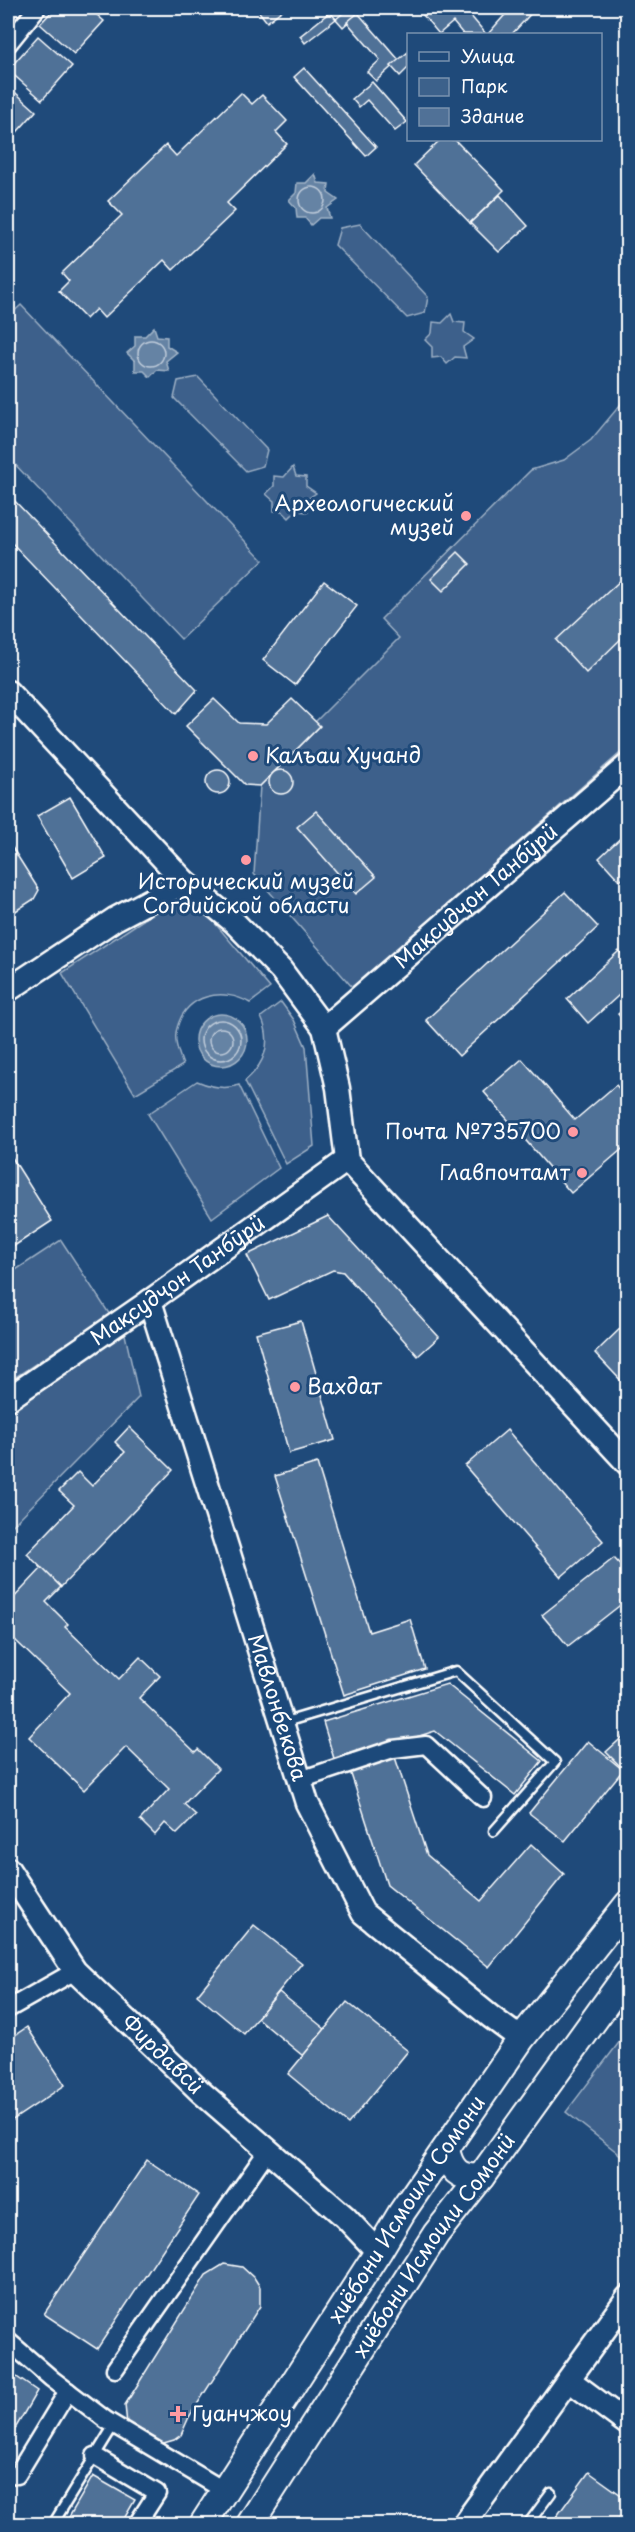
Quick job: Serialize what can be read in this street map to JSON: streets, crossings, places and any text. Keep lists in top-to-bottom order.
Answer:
{
  "streets": {
    "main road": ["хиёбони Исмоили Сомони", "хиёбони Исмоили Сомонӣ"],
    "street": ["Мақсудҷон Танбӯрӣ", "Мавлонбекова", "Фирдавсӣ"]
  },
  "crossings": [
    ["Мақсудҷон Танбӯрӣ", "Мавлонбекова"],
    ["Мавлонбекова", "хиёбони Исмоили Сомони"],
    ["Фирдавсӣ", "хиёбони Исмоили Сомони"]
  ],
  "places": {
    "other": [
      "Археологический музей",
      "Калъаи Хучанд",
      "Исторический музей Согдийской области",
      "Почта №735700",
      "Главпочтамт",
      "Вахдат"
    ],
    "health": ["Гуанчжоу"]
  },
  "legend": ["Улица", "Парк", "Здание"]
}
